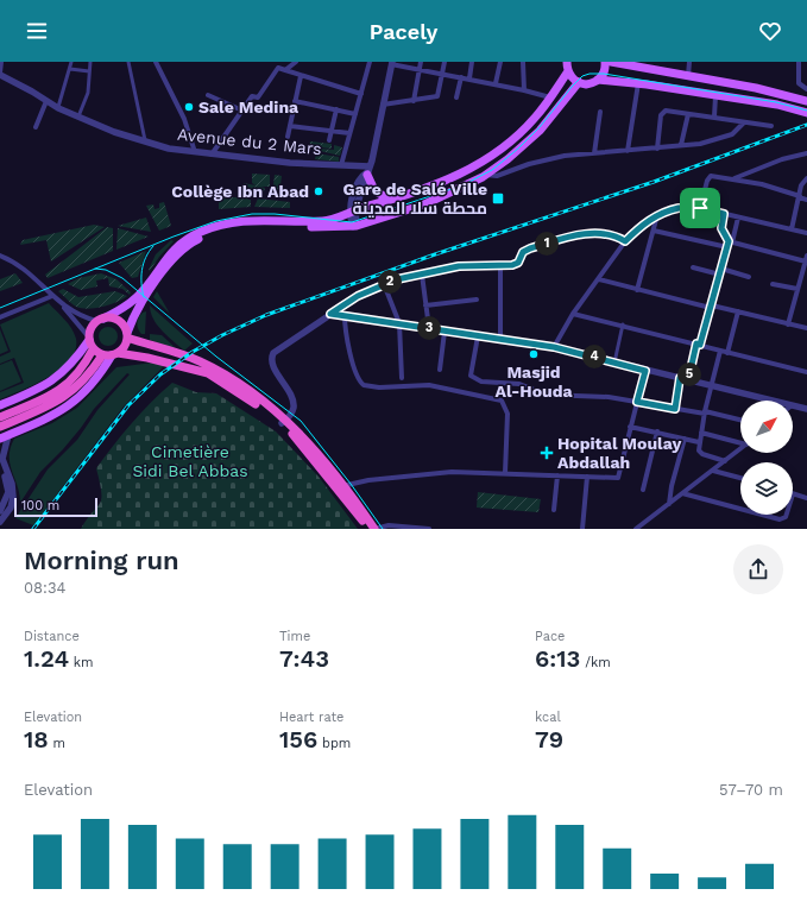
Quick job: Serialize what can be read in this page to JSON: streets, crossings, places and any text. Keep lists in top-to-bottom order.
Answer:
{
  "streets": {
    "street": ["Avenue du 2 Mars"]
  },
  "parks": ["Cimetière Sidi Bel Abbas"],
  "places": {
    "other": ["Sale Medina", "Collège Ibn Abad", "Masjid Al-Houda"],
    "transit": ["Gare de Salé Ville محطة سلا المدينة"],
    "health": ["Hopital Moulay Abdallah"]
  },
  "scale_bar": "100 m",
  "north": "top right",
  "page": {
    "header": "Pacely",
    "pins": [
      "1",
      "2",
      "3",
      "4",
      "5"
    ],
    "scale": "100 m",
    "heading": ["Morning run", "08:34"],
    "stats": [
      ["Distance", "1.24 km"],
      ["Time", "7:43"],
      ["Pace", "6:13 /km"],
      ["Elevation", "18 m"],
      ["Heart rate", "156 bpm"],
      ["kcal", "79"]
    ],
    "chart": ["Elevation", "57–70 m"]
  }
}
